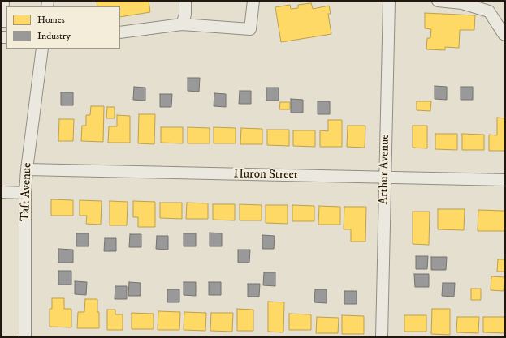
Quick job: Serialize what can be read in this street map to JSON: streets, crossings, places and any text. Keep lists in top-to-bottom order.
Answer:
{
  "streets": {
    "street": ["Arthur Avenue", "Huron Street", "Taft Avenue"]
  },
  "crossings": [
    ["Arthur Avenue", "Huron Street"],
    ["Huron Street", "Taft Avenue"]
  ],
  "legend": ["Homes", "Industry"]
}
